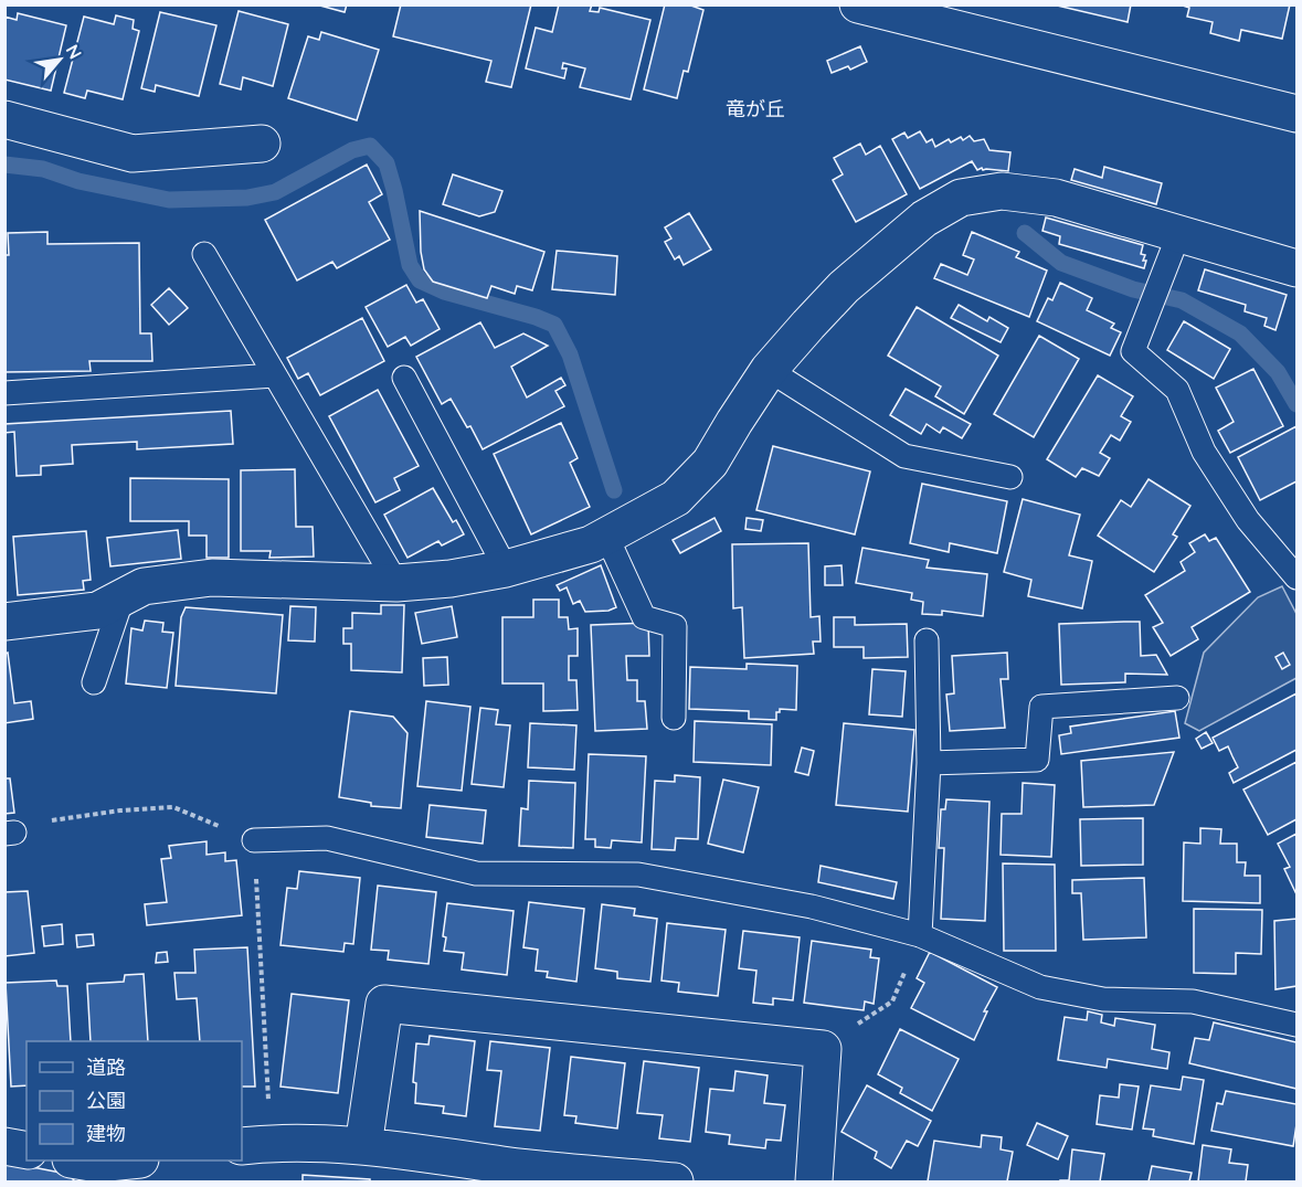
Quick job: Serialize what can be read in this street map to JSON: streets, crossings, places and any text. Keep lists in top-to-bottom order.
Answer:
{
  "districts": ["竜が丘"],
  "legend": ["道路", "公園", "建物"],
  "north": "top right"
}
